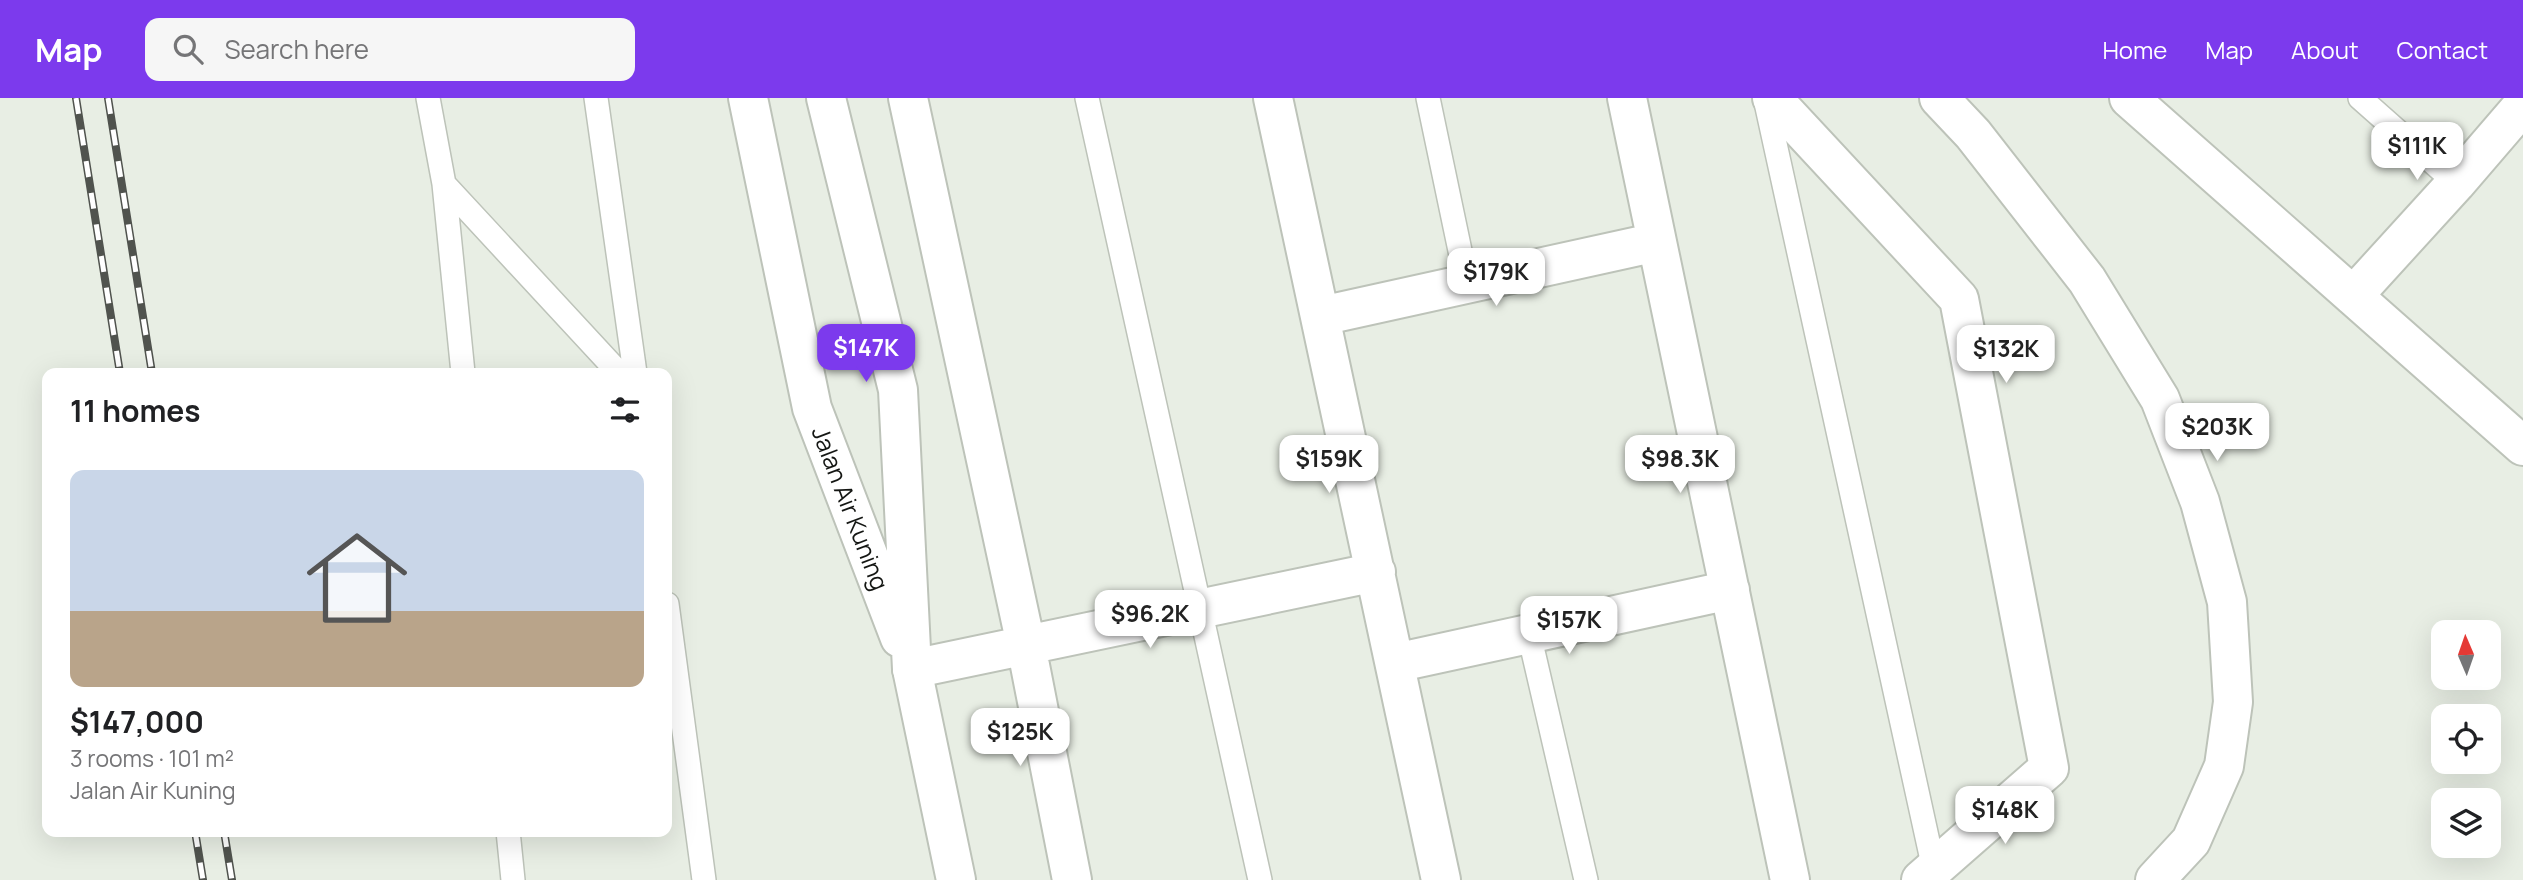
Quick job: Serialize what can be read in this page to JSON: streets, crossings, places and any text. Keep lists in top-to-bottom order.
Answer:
{
  "streets": {
    "street": ["Jalan Air Kuning"]
  },
  "north": "top",
  "page": {
    "header": "Map",
    "search": "Search here",
    "nav": [
      "Home",
      "Map",
      "About",
      "Contact"
    ],
    "price": [
      "$111K",
      "$179K",
      "$147K",
      "$132K",
      "$203K",
      "$159K",
      "$98.3K",
      "$96.2K",
      "$157K",
      "$125K",
      "$148K"
    ],
    "heading": "11 homes",
    "list": [
      {
        "name": "$147,000",
        "note": "3 rooms · 101 m² · Jalan Air Kuning"
      }
    ]
  }
}
